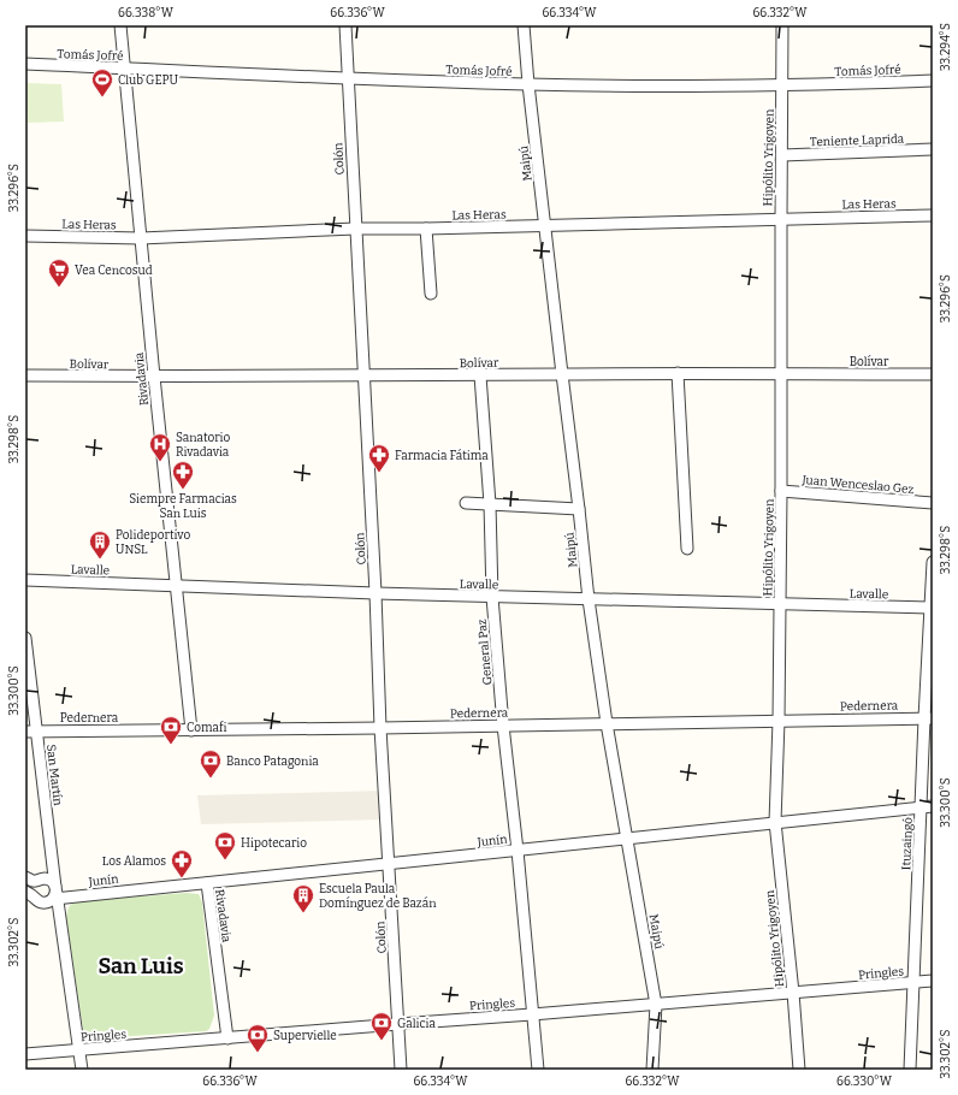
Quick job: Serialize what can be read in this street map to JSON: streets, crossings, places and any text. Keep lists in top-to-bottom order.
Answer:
{
  "streets": {
    "street": [
      "Tomás Jofré",
      "Teniente Laprida",
      "Hipólito Yrigoyen",
      "Colón",
      "Maipú",
      "Las Heras",
      "Bolívar",
      "Rivadavia",
      "Juan Wenceslao Gez",
      "Lavalle",
      "General Paz",
      "Pedernera",
      "San Martín",
      "Junín",
      "Ituzaingó",
      "Pringles"
    ]
  },
  "crossings": [
    ["Tomás Jofré", "Hipólito Yrigoyen"],
    ["Tomás Jofré", "Colón"],
    ["Tomás Jofré", "Maipú"],
    ["Tomás Jofré", "Rivadavia"],
    ["Teniente Laprida", "Hipólito Yrigoyen"],
    ["Hipólito Yrigoyen", "Las Heras"],
    ["Hipólito Yrigoyen", "Bolívar"],
    ["Hipólito Yrigoyen", "Juan Wenceslao Gez"],
    ["Hipólito Yrigoyen", "Lavalle"],
    ["Hipólito Yrigoyen", "Pedernera"],
    ["Hipólito Yrigoyen", "Junín"],
    ["Hipólito Yrigoyen", "Pringles"],
    ["Colón", "Las Heras"],
    ["Colón", "Bolívar"],
    ["Colón", "Lavalle"],
    ["Colón", "Pedernera"],
    ["Colón", "Junín"],
    ["Colón", "Pringles"],
    ["Maipú", "Las Heras"],
    ["Maipú", "Bolívar"],
    ["Maipú", "Lavalle"],
    ["Maipú", "Pedernera"],
    ["Maipú", "Junín"],
    ["Maipú", "Pringles"],
    ["Las Heras", "Rivadavia"],
    ["Bolívar", "Rivadavia"],
    ["Bolívar", "General Paz"],
    ["Rivadavia", "Lavalle"],
    ["Rivadavia", "Pedernera"],
    ["Rivadavia", "Junín"],
    ["Rivadavia", "Pringles"],
    ["Lavalle", "General Paz"],
    ["Lavalle", "Ituzaingó"],
    ["General Paz", "Pedernera"],
    ["General Paz", "Junín"],
    ["General Paz", "Pringles"],
    ["Pedernera", "San Martín"],
    ["Pedernera", "Ituzaingó"],
    ["San Martín", "Junín"],
    ["San Martín", "Pringles"],
    ["Junín", "Ituzaingó"],
    ["Ituzaingó", "Pringles"]
  ],
  "districts": ["San Luis"],
  "places": {
    "sports": ["Club GEPU"],
    "supermarket": ["Vea Cencosud"],
    "hospital": ["Sanatorio Rivadavia"],
    "pharmacy": ["Farmacia Fátima", "Siempre Farmacias San Luis", "Los Alamos"],
    "building": ["Polideportivo UNSL", "Escuela Paula Domínguez de Bazán"],
    "bank": [
      "Comafi",
      "Banco Patagonia",
      "Hipotecario",
      "Galicia",
      "Supervielle"
    ]
  },
  "coordinates": [
    "66.338°W",
    "66.336°W",
    "66.334°W",
    "66.332°W",
    "33.294°S",
    "33.296°S",
    "33.298°S",
    "33.300°S",
    "33.302°S",
    "66.330°W"
  ]
}
